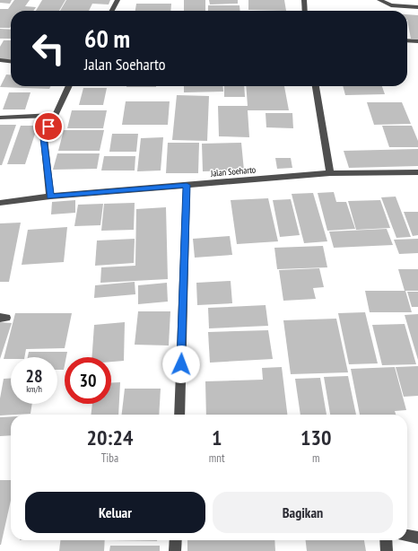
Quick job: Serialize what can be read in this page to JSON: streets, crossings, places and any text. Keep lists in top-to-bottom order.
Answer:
{
  "streets": {
    "street": ["Jalan Soeharto"]
  },
  "page": {
    "turn": ["60 m", "Jalan Soeharto"],
    "speed": "28 km/h",
    "limit": "30",
    "eta": [
      "20:24",
      "Tiba",
      "1",
      "mnt",
      "130",
      "m"
    ],
    "buttons": ["Keluar", "Bagikan"]
  }
}
